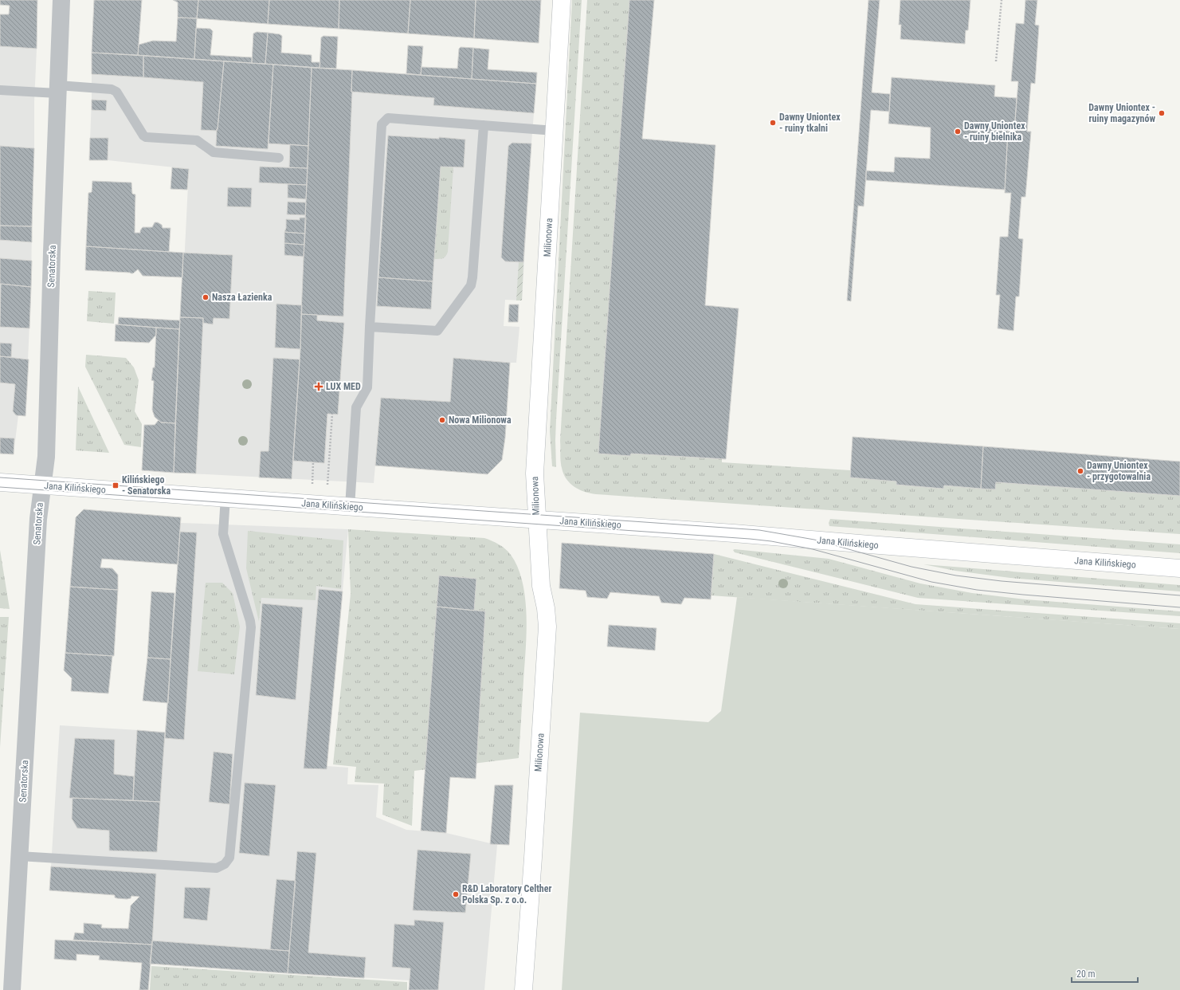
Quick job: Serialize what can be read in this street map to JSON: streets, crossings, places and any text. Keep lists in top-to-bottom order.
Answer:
{
  "streets": {
    "street": ["Milionowa", "Senatorska", "Jana Kilińskiego"]
  },
  "crossings": [
    ["Milionowa", "Jana Kilińskiego"],
    ["Senatorska", "Jana Kilińskiego"]
  ],
  "places": {
    "other": [
      "Dawny Uniontex - ruiny magazynów",
      "Dawny Uniontex - ruiny tkalni",
      "Dawny Uniontex - ruiny bielnika",
      "Nasza Łazienka",
      "Nowa Milionowa",
      "Dawny Uniontex - przygotowalnia",
      "R&D Laboratory Celther Polska Sp. z o.o."
    ],
    "health": ["LUX MED"],
    "transit": ["Kilińskiego - Senatorska"]
  },
  "scale_bar": "20 m"
}
